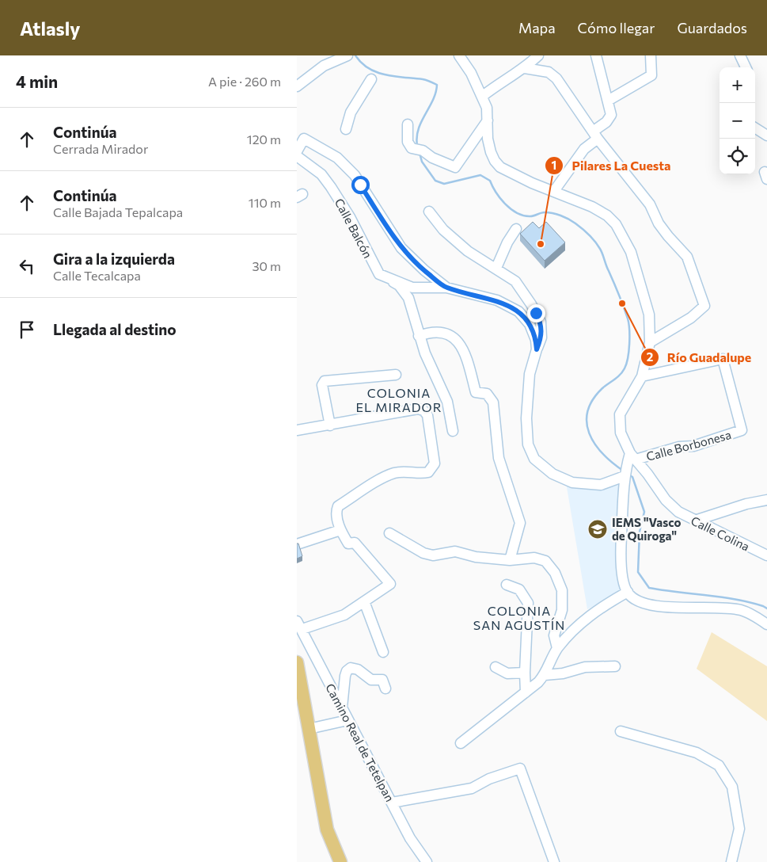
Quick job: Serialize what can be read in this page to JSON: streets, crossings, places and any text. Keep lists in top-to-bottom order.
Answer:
{
  "streets": {
    "street": [
      "Calle Balcón",
      "Calle Borbonesa",
      "Calle Colina",
      "Camino Real de Tetelpan"
    ]
  },
  "crossings": [
    ["Calle Borbonesa", "Calle Colina"]
  ],
  "districts": ["COLONIA EL MIRADOR", "COLONIA SAN AGUSTÍN"],
  "places": {
    "other": ["Pilares La Cuesta", "Río Guadalupe"],
    "school or university": ["IEMS \"Vasco de Quiroga\""]
  },
  "page": {
    "header": "Atlasly",
    "nav": ["Mapa", "Cómo llegar", "Guardados"],
    "heading": ["4 min", "A pie · 260 m"],
    "map_buttons": ["+", "−"],
    "list": [
      ["Continúa", "Cerrada Mirador", "120 m"],
      ["Continúa", "Calle Bajada Tepalcapa", "110 m"],
      ["Gira a la izquierda", "Calle Tecalcapa", "30 m"],
      "Llegada al destino"
    ]
  }
}
